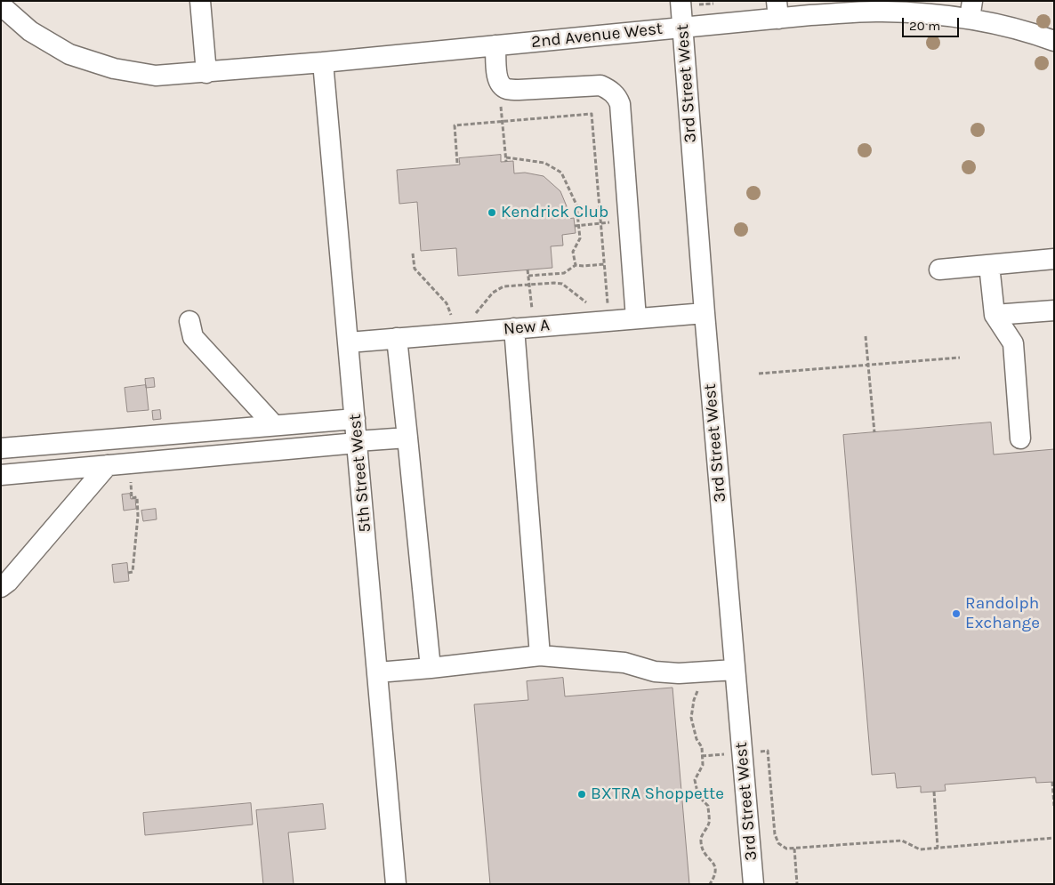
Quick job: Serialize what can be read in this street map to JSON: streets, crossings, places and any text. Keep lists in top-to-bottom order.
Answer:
{
  "streets": {
    "street": [
      "2nd Avenue West",
      "3rd Street West",
      "New A",
      "5th Street West"
    ]
  },
  "crossings": [
    ["2nd Avenue West", "3rd Street West"],
    ["2nd Avenue West", "5th Street West"],
    ["3rd Street West", "New A"],
    ["New A", "5th Street West"]
  ],
  "places": ["Kendrick Club", "Randolph Exchange", "BXTRA Shoppette"],
  "scale_bar": "20 m"
}
